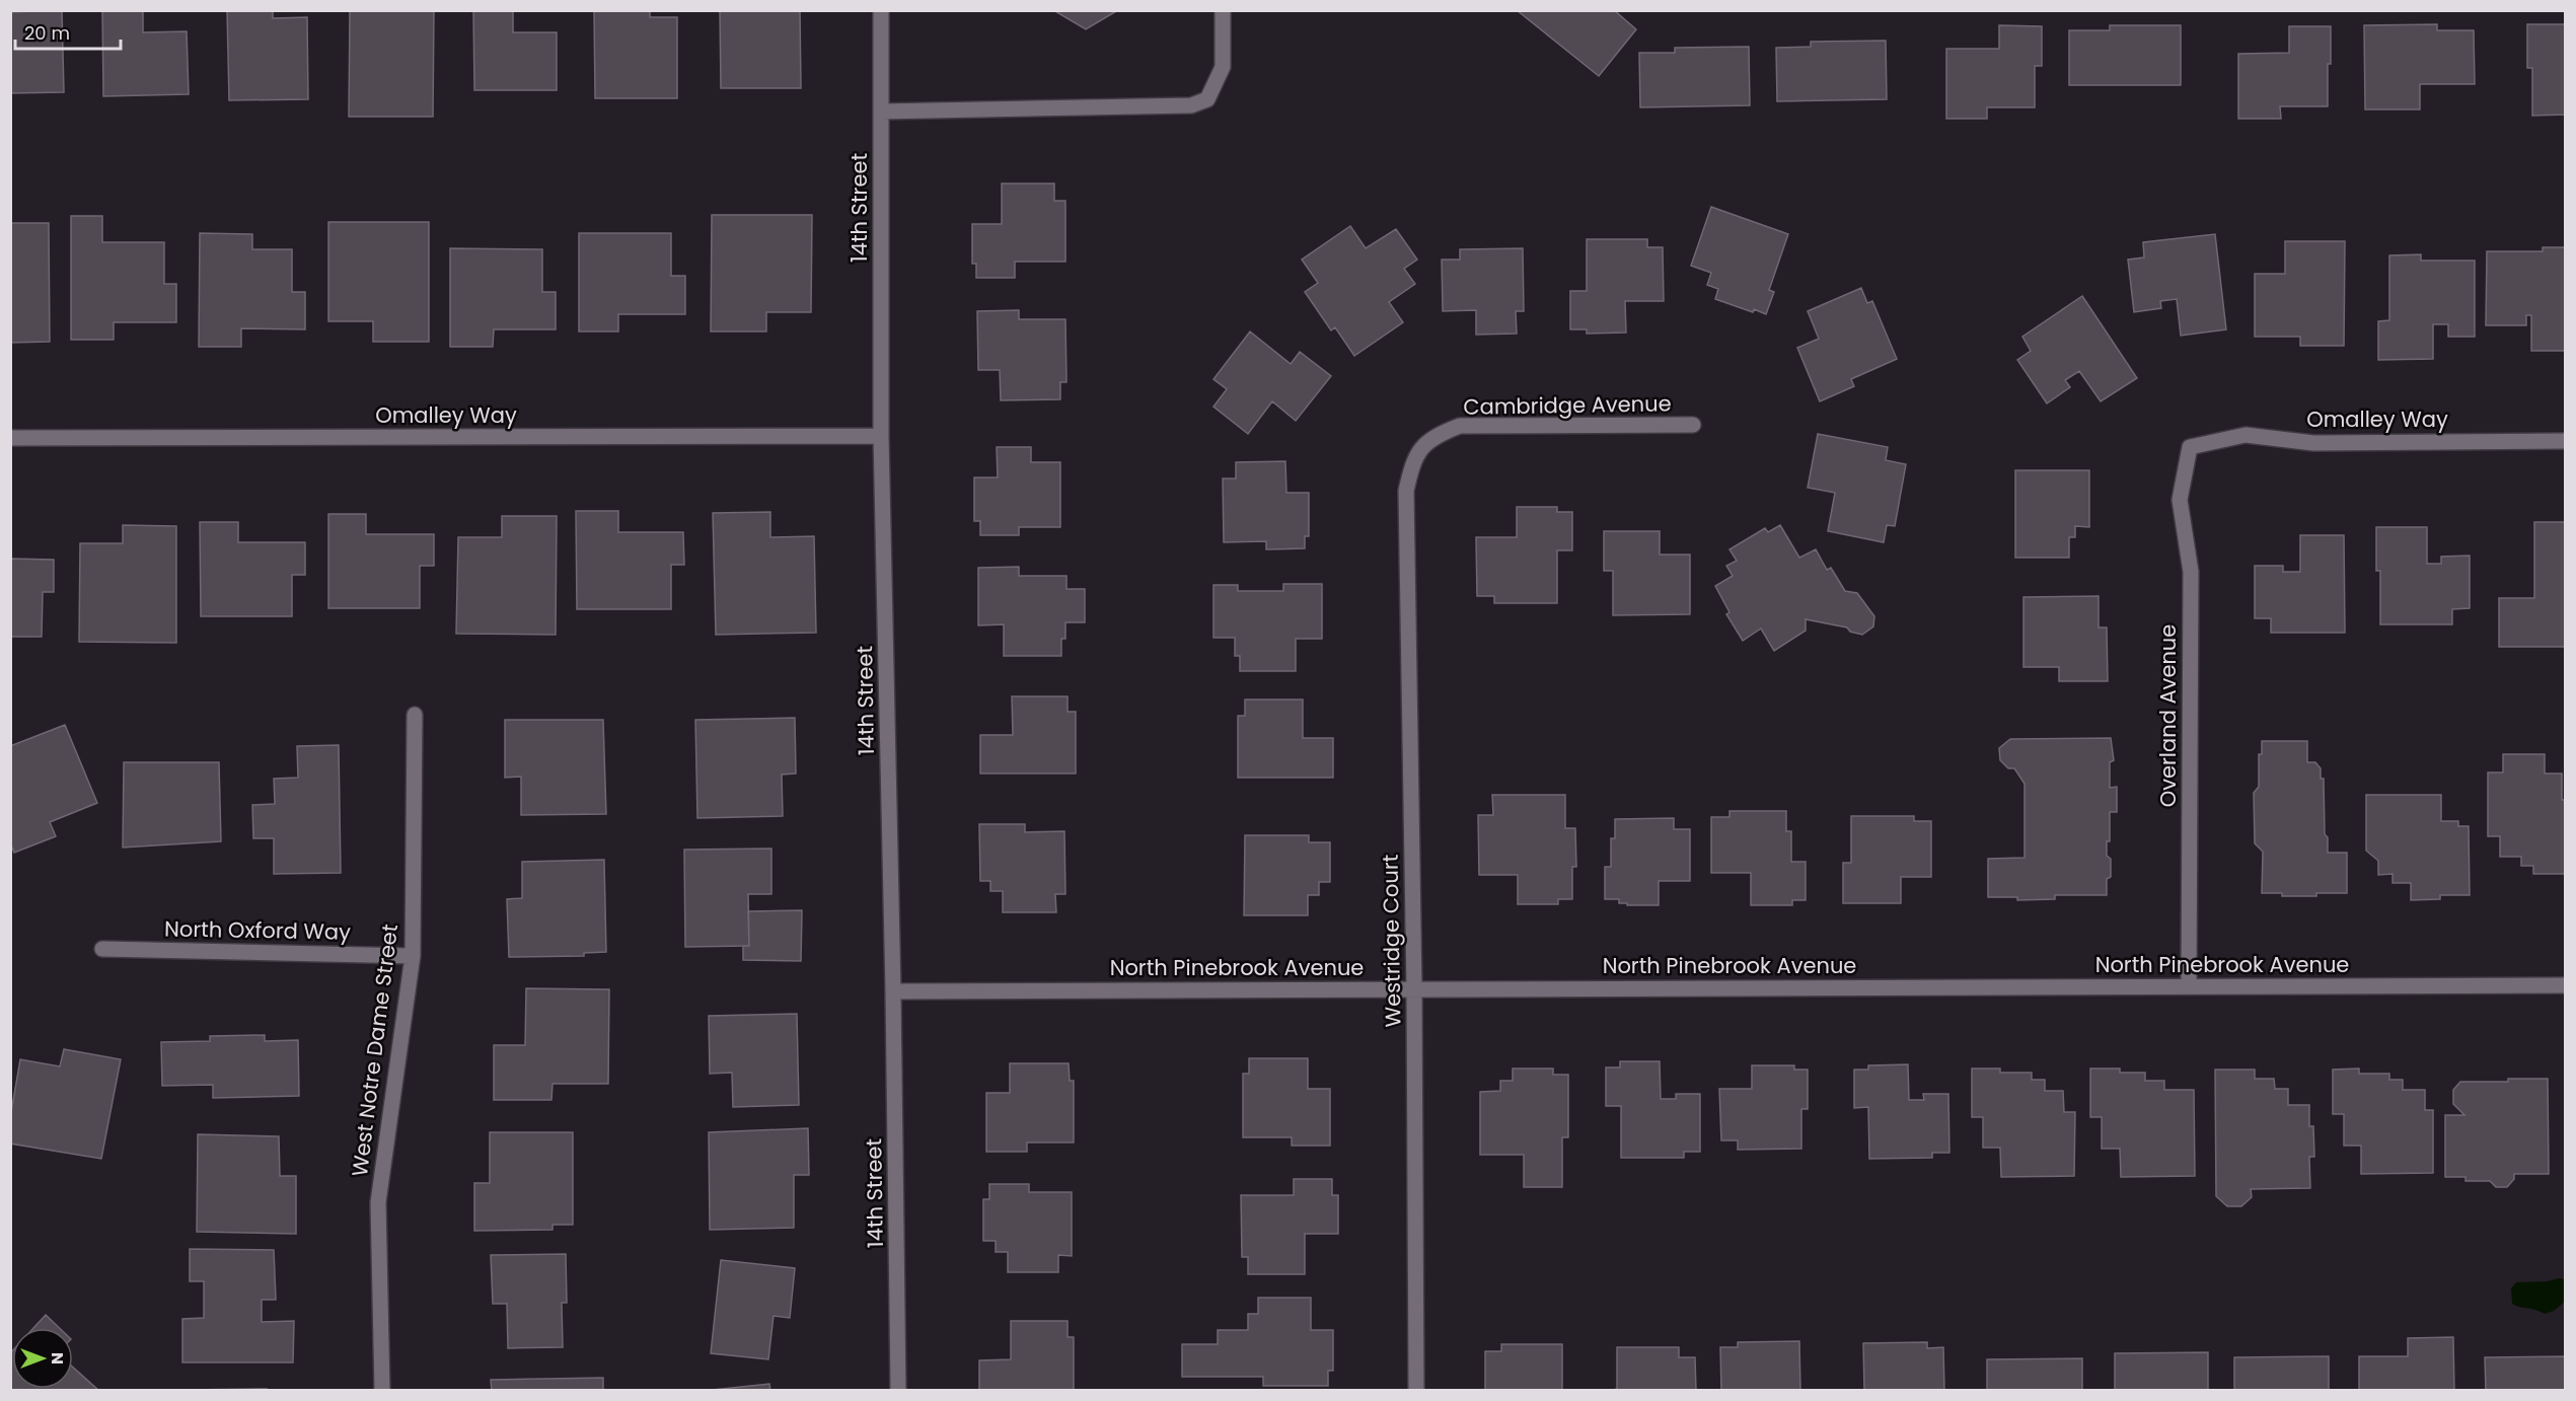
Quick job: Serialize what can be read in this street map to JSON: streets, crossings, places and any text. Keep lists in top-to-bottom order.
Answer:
{
  "streets": {
    "street": [
      "14th Street",
      "Cambridge Avenue",
      "Omalley Way",
      "Overland Avenue",
      "North Oxford Way",
      "Westridge Court",
      "North Pinebrook Avenue",
      "West Notre Dame Street"
    ]
  },
  "crossings": [
    ["14th Street", "Omalley Way"],
    ["14th Street", "North Pinebrook Avenue"],
    ["Cambridge Avenue", "Westridge Court"],
    ["Omalley Way", "Overland Avenue"],
    ["Overland Avenue", "North Pinebrook Avenue"],
    ["North Oxford Way", "West Notre Dame Street"],
    ["Westridge Court", "North Pinebrook Avenue"]
  ],
  "scale_bar": "20 m",
  "north": "right"
}
